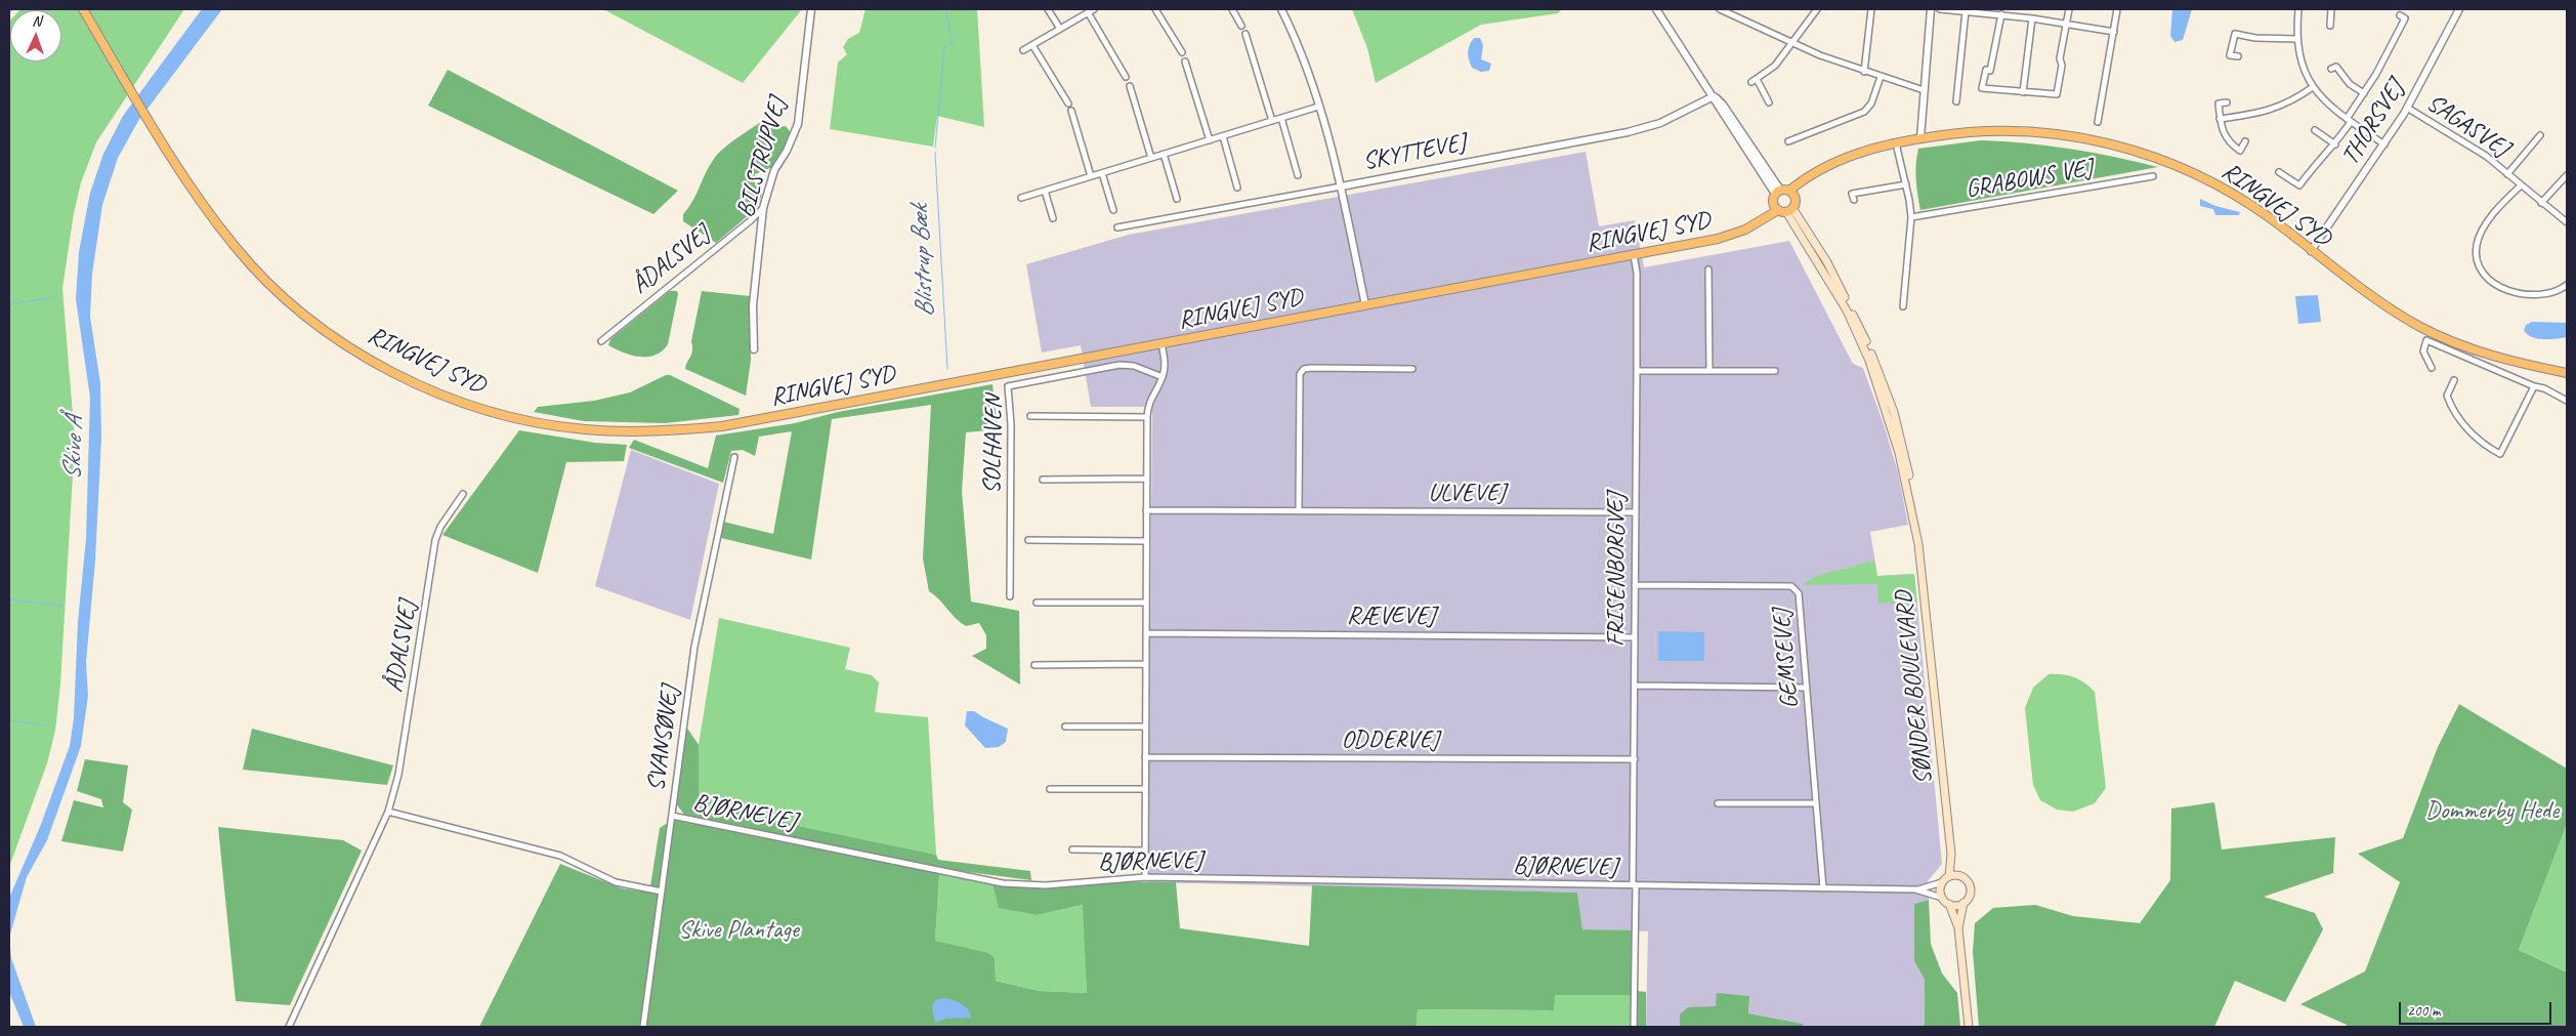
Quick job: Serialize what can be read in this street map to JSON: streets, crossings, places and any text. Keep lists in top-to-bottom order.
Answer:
{
  "streets": {
    "main road": ["RINGVEJ SYD", "SØNDER BOULEVARD"],
    "street": [
      "THORSVEJ",
      "SAGASVEJ",
      "SKYTTEVEJ",
      "BILSTRUPVEJ",
      "GRABOWS VEJ",
      "ÅDALSVEJ",
      "SOLHAVEN",
      "ULVEVEJ",
      "FRISENBORGVEJ",
      "RÆVEVEJ",
      "GEMSEVEJ",
      "SVANSØVEJ",
      "ODDERVEJ",
      "BJØRNEVEJ"
    ]
  },
  "crossings": [
    ["THORSVEJ", "SAGASVEJ"],
    ["THORSVEJ", "RINGVEJ SYD"],
    ["BILSTRUPVEJ", "ÅDALSVEJ"],
    ["RINGVEJ SYD", "FRISENBORGVEJ"],
    ["RINGVEJ SYD", "SØNDER BOULEVARD"],
    ["ULVEVEJ", "FRISENBORGVEJ"],
    ["FRISENBORGVEJ", "RÆVEVEJ"],
    ["FRISENBORGVEJ", "GEMSEVEJ"],
    ["FRISENBORGVEJ", "ODDERVEJ"],
    ["FRISENBORGVEJ", "BJØRNEVEJ"],
    ["GEMSEVEJ", "BJØRNEVEJ"],
    ["SØNDER BOULEVARD", "BJØRNEVEJ"],
    ["SVANSØVEJ", "BJØRNEVEJ"]
  ],
  "water": ["Blistrup Bæk", "Skive Å"],
  "parks": ["Dommerby Hede", "Skive Plantage"],
  "scale_bar": "200 m",
  "north": "top"
}
